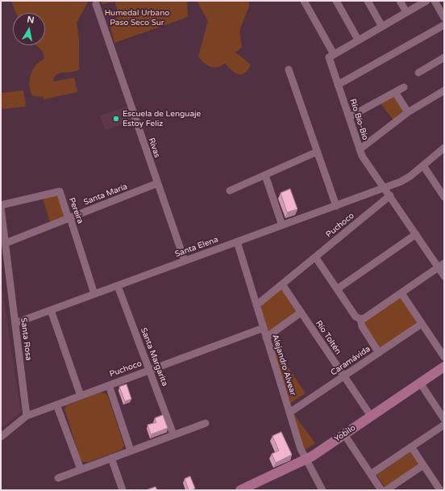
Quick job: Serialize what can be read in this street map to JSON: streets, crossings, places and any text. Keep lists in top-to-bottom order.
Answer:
{
  "streets": {
    "main road": ["Yobilo"],
    "street": [
      "Río Bío-Bío",
      "Rivas",
      "Santa María",
      "Pereira",
      "Puchoco",
      "Santa Elena",
      "Río Toltén",
      "Santa Rosa",
      "Santa Margarita",
      "Caramávida",
      "Alejandro Alvear"
    ]
  },
  "crossings": [
    ["Río Bío-Bío", "Puchoco"],
    ["Río Bío-Bío", "Santa Elena"],
    ["Rivas", "Santa María"],
    ["Rivas", "Santa Elena"],
    ["Santa María", "Pereira"],
    ["Santa María", "Santa Rosa"],
    ["Pereira", "Santa Elena"],
    ["Puchoco", "Río Toltén"],
    ["Puchoco", "Santa Rosa"],
    ["Puchoco", "Santa Margarita"],
    ["Puchoco", "Alejandro Alvear"],
    ["Santa Elena", "Santa Rosa"],
    ["Santa Elena", "Santa Margarita"],
    ["Santa Elena", "Alejandro Alvear"],
    ["Río Toltén", "Caramávida"],
    ["Río Toltén", "Yobilo"],
    ["Caramávida", "Alejandro Alvear"],
    ["Alejandro Alvear", "Yobilo"]
  ],
  "parks": ["Humedal Urbano Paso Seco Sur"],
  "places": ["Escuela de Lenguaje Estoy Feliz"],
  "north": "top"
}
